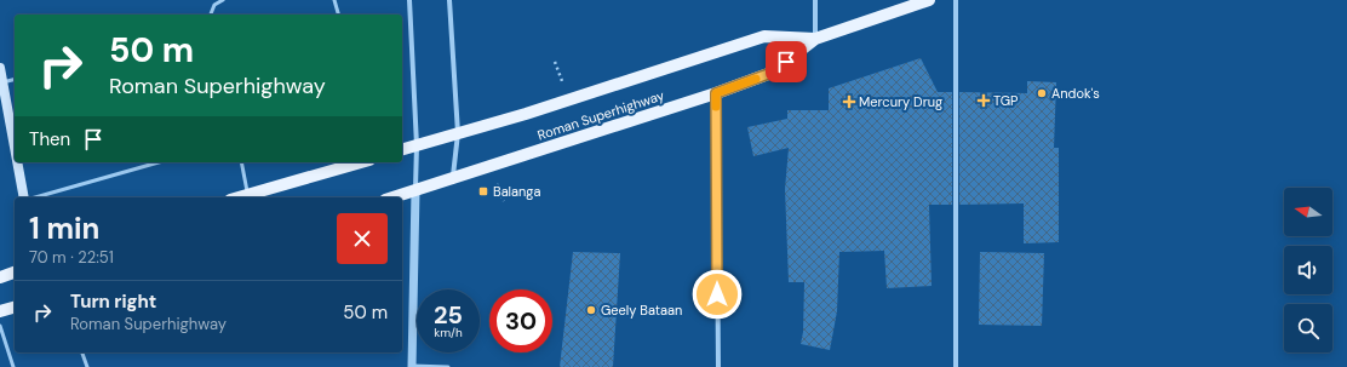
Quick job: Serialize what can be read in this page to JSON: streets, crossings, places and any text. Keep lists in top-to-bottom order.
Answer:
{
  "streets": {
    "main road": ["Roman Superhighway"]
  },
  "places": {
    "other": ["Andok's", "Geely Bataan"],
    "health": ["TGP", "Mercury Drug"],
    "transit": ["Balanga"]
  },
  "north": "left",
  "page": {
    "turn": ["50 m", "Roman Superhighway"],
    "then": "Then",
    "heading": ["1 min", "70 m · 22:51"],
    "list": [
      {
        "name": "Turn right",
        "note": "Roman Superhighway",
        "value": "50 m"
      }
    ],
    "speed": "25 km/h",
    "limit": "30"
  }
}
